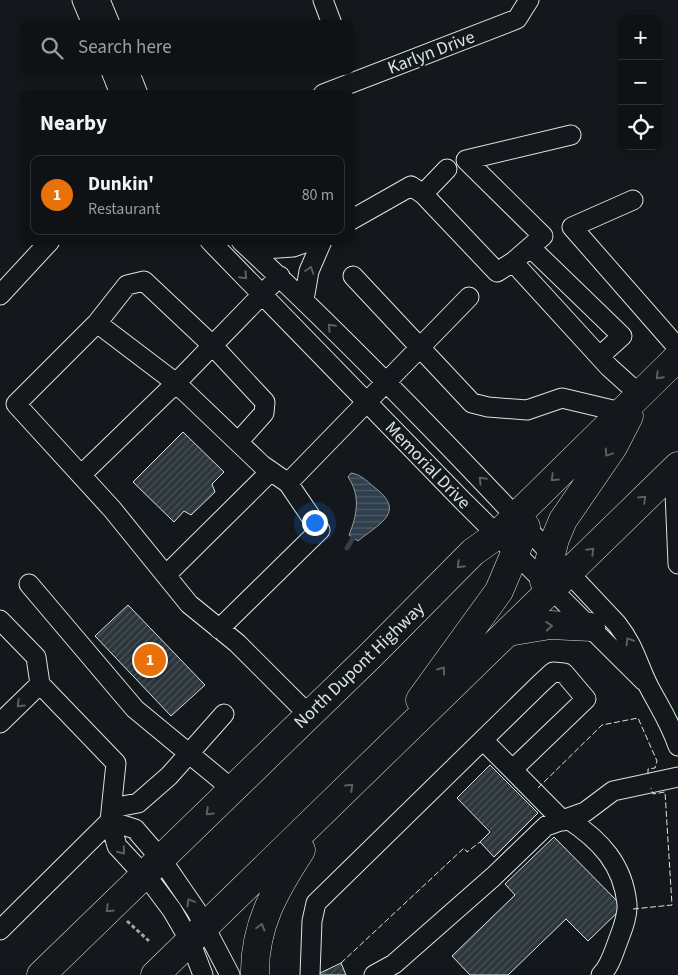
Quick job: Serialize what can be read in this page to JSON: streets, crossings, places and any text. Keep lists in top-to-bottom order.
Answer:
{
  "streets": {
    "highway": ["North Dupont Highway"],
    "street": ["Karlyn Drive", "Memorial Drive"]
  },
  "crossings": [
    ["Memorial Drive", "North Dupont Highway"]
  ],
  "page": {
    "map_buttons": ["+", "−"],
    "search": "Search here",
    "heading": "Nearby",
    "list": [
      {
        "mark": "1",
        "name": "Dunkin'",
        "note": "Restaurant",
        "value": "80 m"
      }
    ],
    "pins": "1"
  }
}
